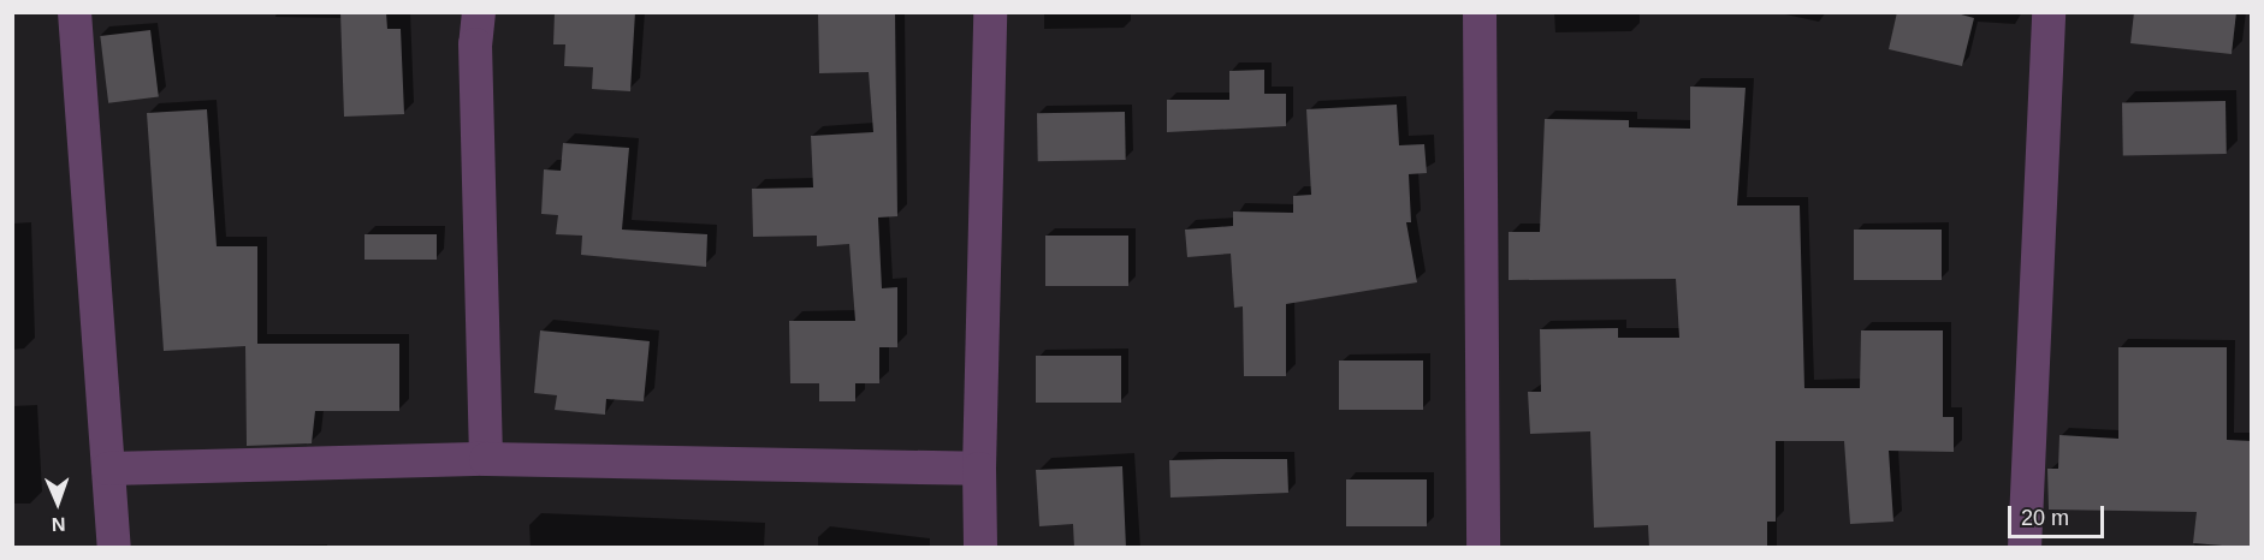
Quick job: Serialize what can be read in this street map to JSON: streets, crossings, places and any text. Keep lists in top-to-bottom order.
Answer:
{
  "scale_bar": "20 m",
  "north": "bottom"
}
